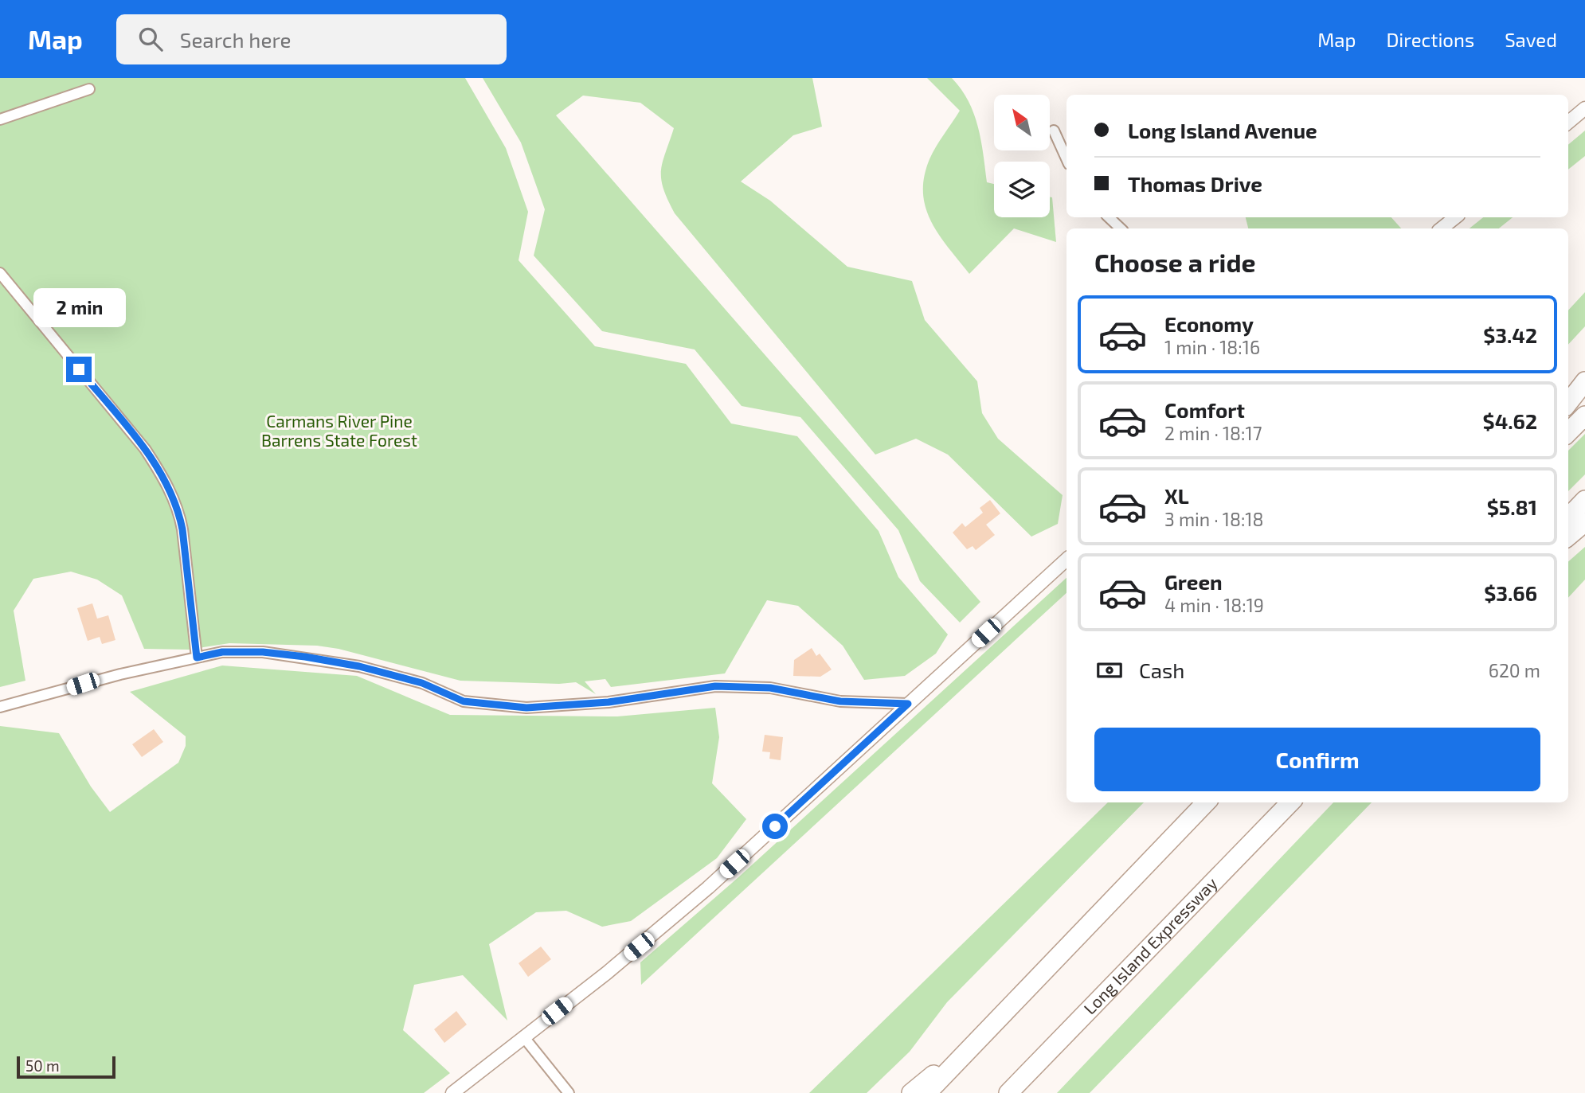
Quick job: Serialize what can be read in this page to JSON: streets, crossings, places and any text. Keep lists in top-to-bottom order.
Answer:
{
  "streets": {
    "highway": ["Long Island Expressway"]
  },
  "parks": ["Carmans River Pine Barrens State Forest"],
  "scale_bar": "50 m",
  "north": "top left",
  "page": {
    "header": "Map",
    "search": "Search here",
    "nav": ["Map", "Directions", "Saved"],
    "banner": ["Long Island Avenue", "Thomas Drive"],
    "heading": "Choose a ride",
    "bubble": "2 min",
    "list": [
      {
        "name": "Economy",
        "note": "1 min · 18:16",
        "value": "$3.42"
      },
      {
        "name": "Comfort",
        "note": "2 min · 18:17",
        "value": "$4.62"
      },
      {
        "name": "XL",
        "note": "3 min · 18:18",
        "value": "$5.81"
      },
      {
        "name": "Green",
        "note": "4 min · 18:19",
        "value": "$3.66"
      }
    ],
    "pay": ["Cash", "620 m"],
    "buttons": "Confirm",
    "scale": "50 m"
  }
}
